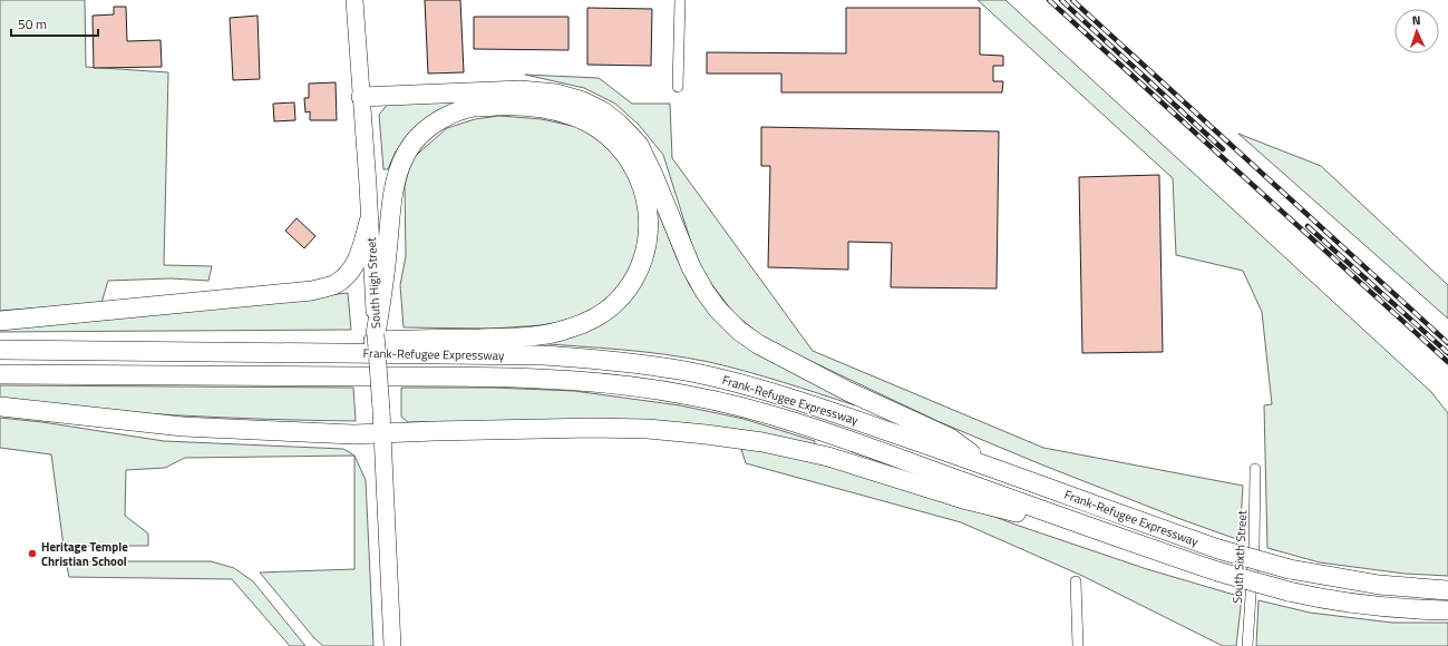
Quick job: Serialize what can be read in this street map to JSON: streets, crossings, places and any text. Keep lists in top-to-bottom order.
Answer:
{
  "streets": {
    "highway": ["Frank-Refugee Expressway"],
    "main road": ["South High Street"],
    "street": ["South Sixth Street"]
  },
  "places": ["Heritage Temple Christian School"],
  "scale_bar": "50 m",
  "north": "top"
}
